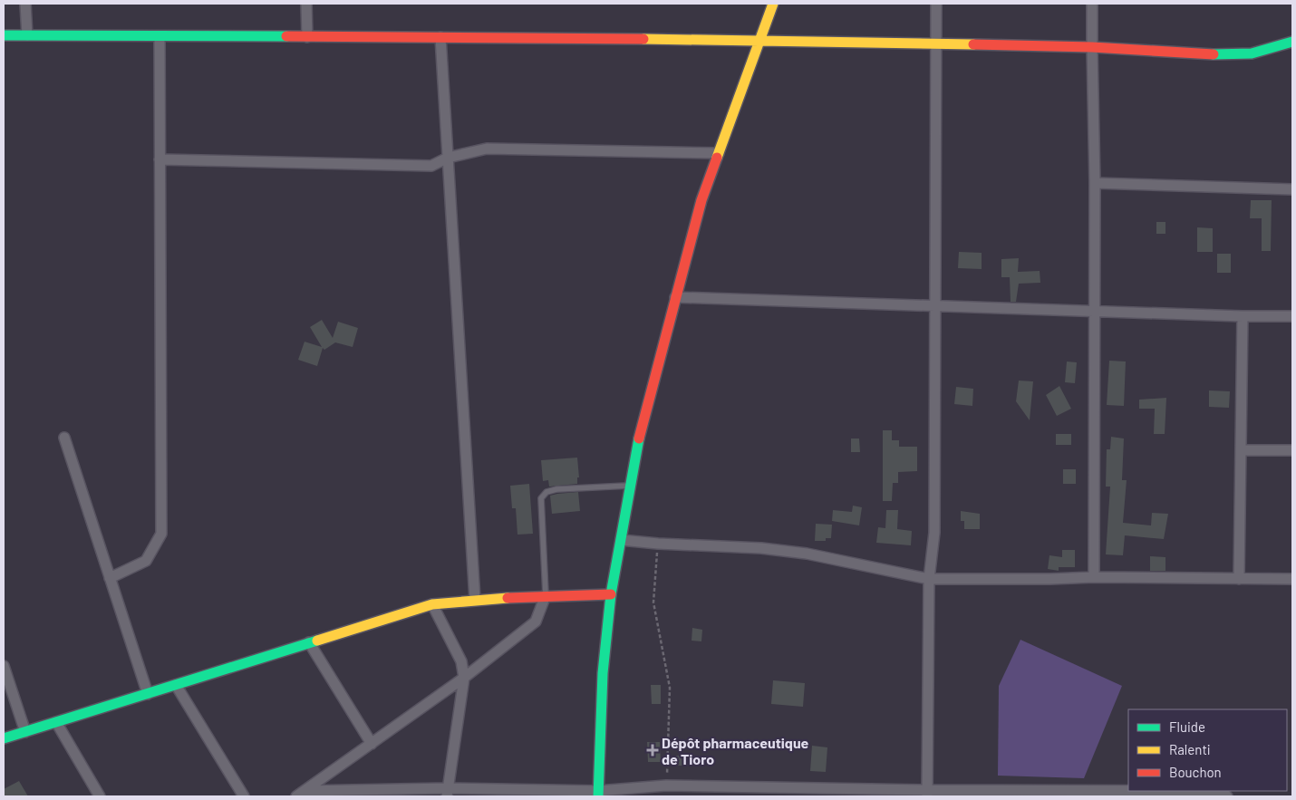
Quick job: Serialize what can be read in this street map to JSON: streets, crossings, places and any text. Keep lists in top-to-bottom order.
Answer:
{
  "places": {
    "health": ["Dépôt pharmaceutique de Tioro"]
  },
  "legend": ["Fluide", "Ralenti", "Bouchon"]
}
